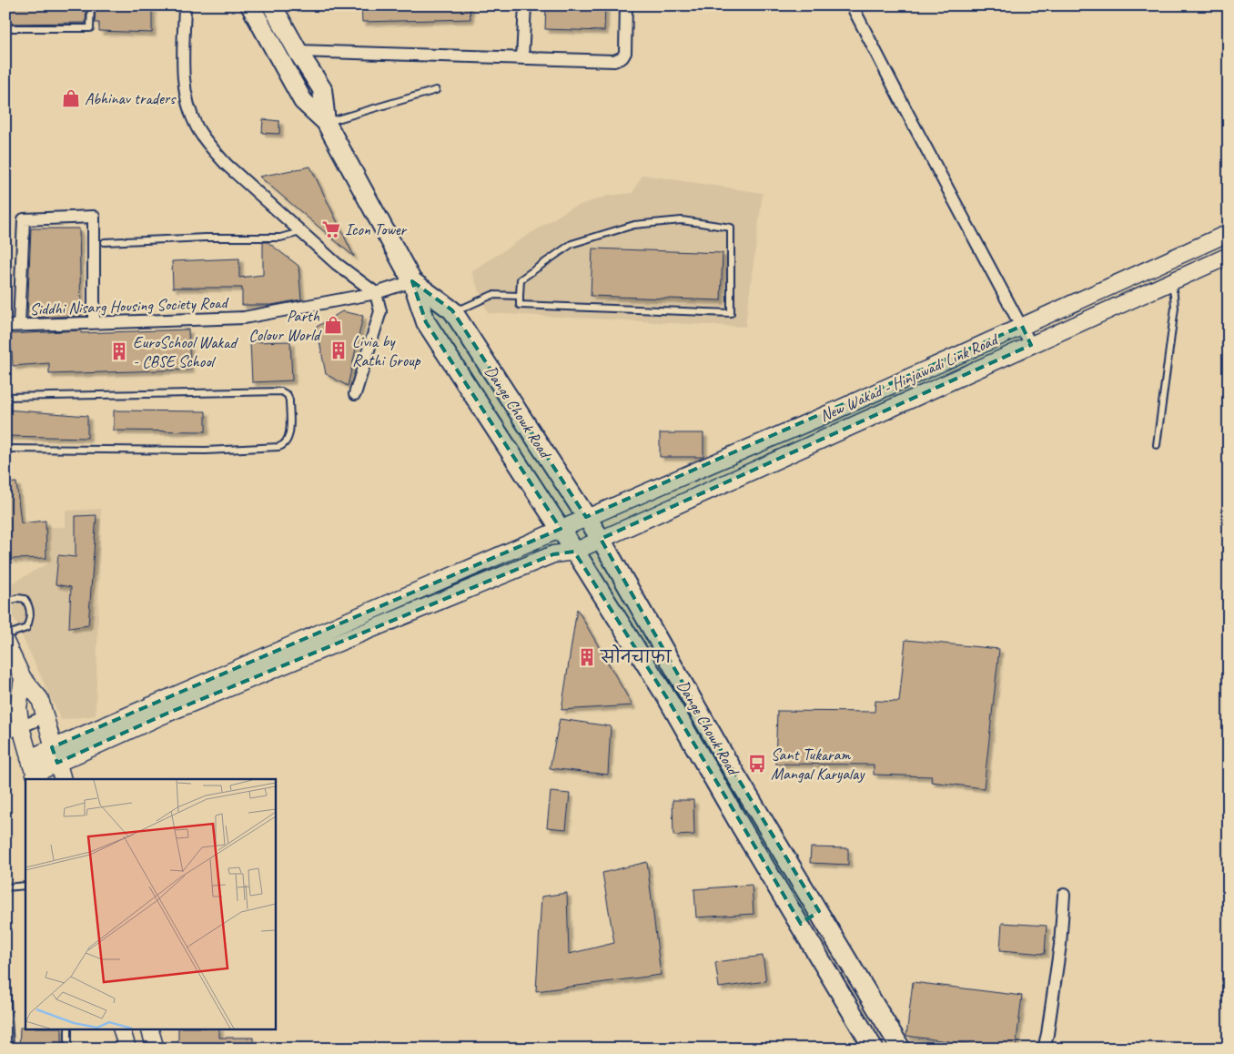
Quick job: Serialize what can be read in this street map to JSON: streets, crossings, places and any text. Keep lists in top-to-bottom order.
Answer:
{
  "streets": {
    "main road": ["New Wakad - Hinjawadi Link Road", "Dange Chowk Road"],
    "street": ["Siddhi Nisarg Housing Society Road"]
  },
  "crossings": [
    ["Siddhi Nisarg Housing Society Road", "Dange Chowk Road"],
    ["New Wakad - Hinjawadi Link Road", "Dange Chowk Road"]
  ],
  "places": {
    "shop": ["Abhinav traders", "Parth Colour World"],
    "supermarket": ["Icon Tower"],
    "building": ["Livia by Rathi Group", "EuroSchool Wakad - CBSE School", "सोनचाफा"],
    "bus stop": ["Sant Tukaram Mangal Karyalay"]
  }
}
